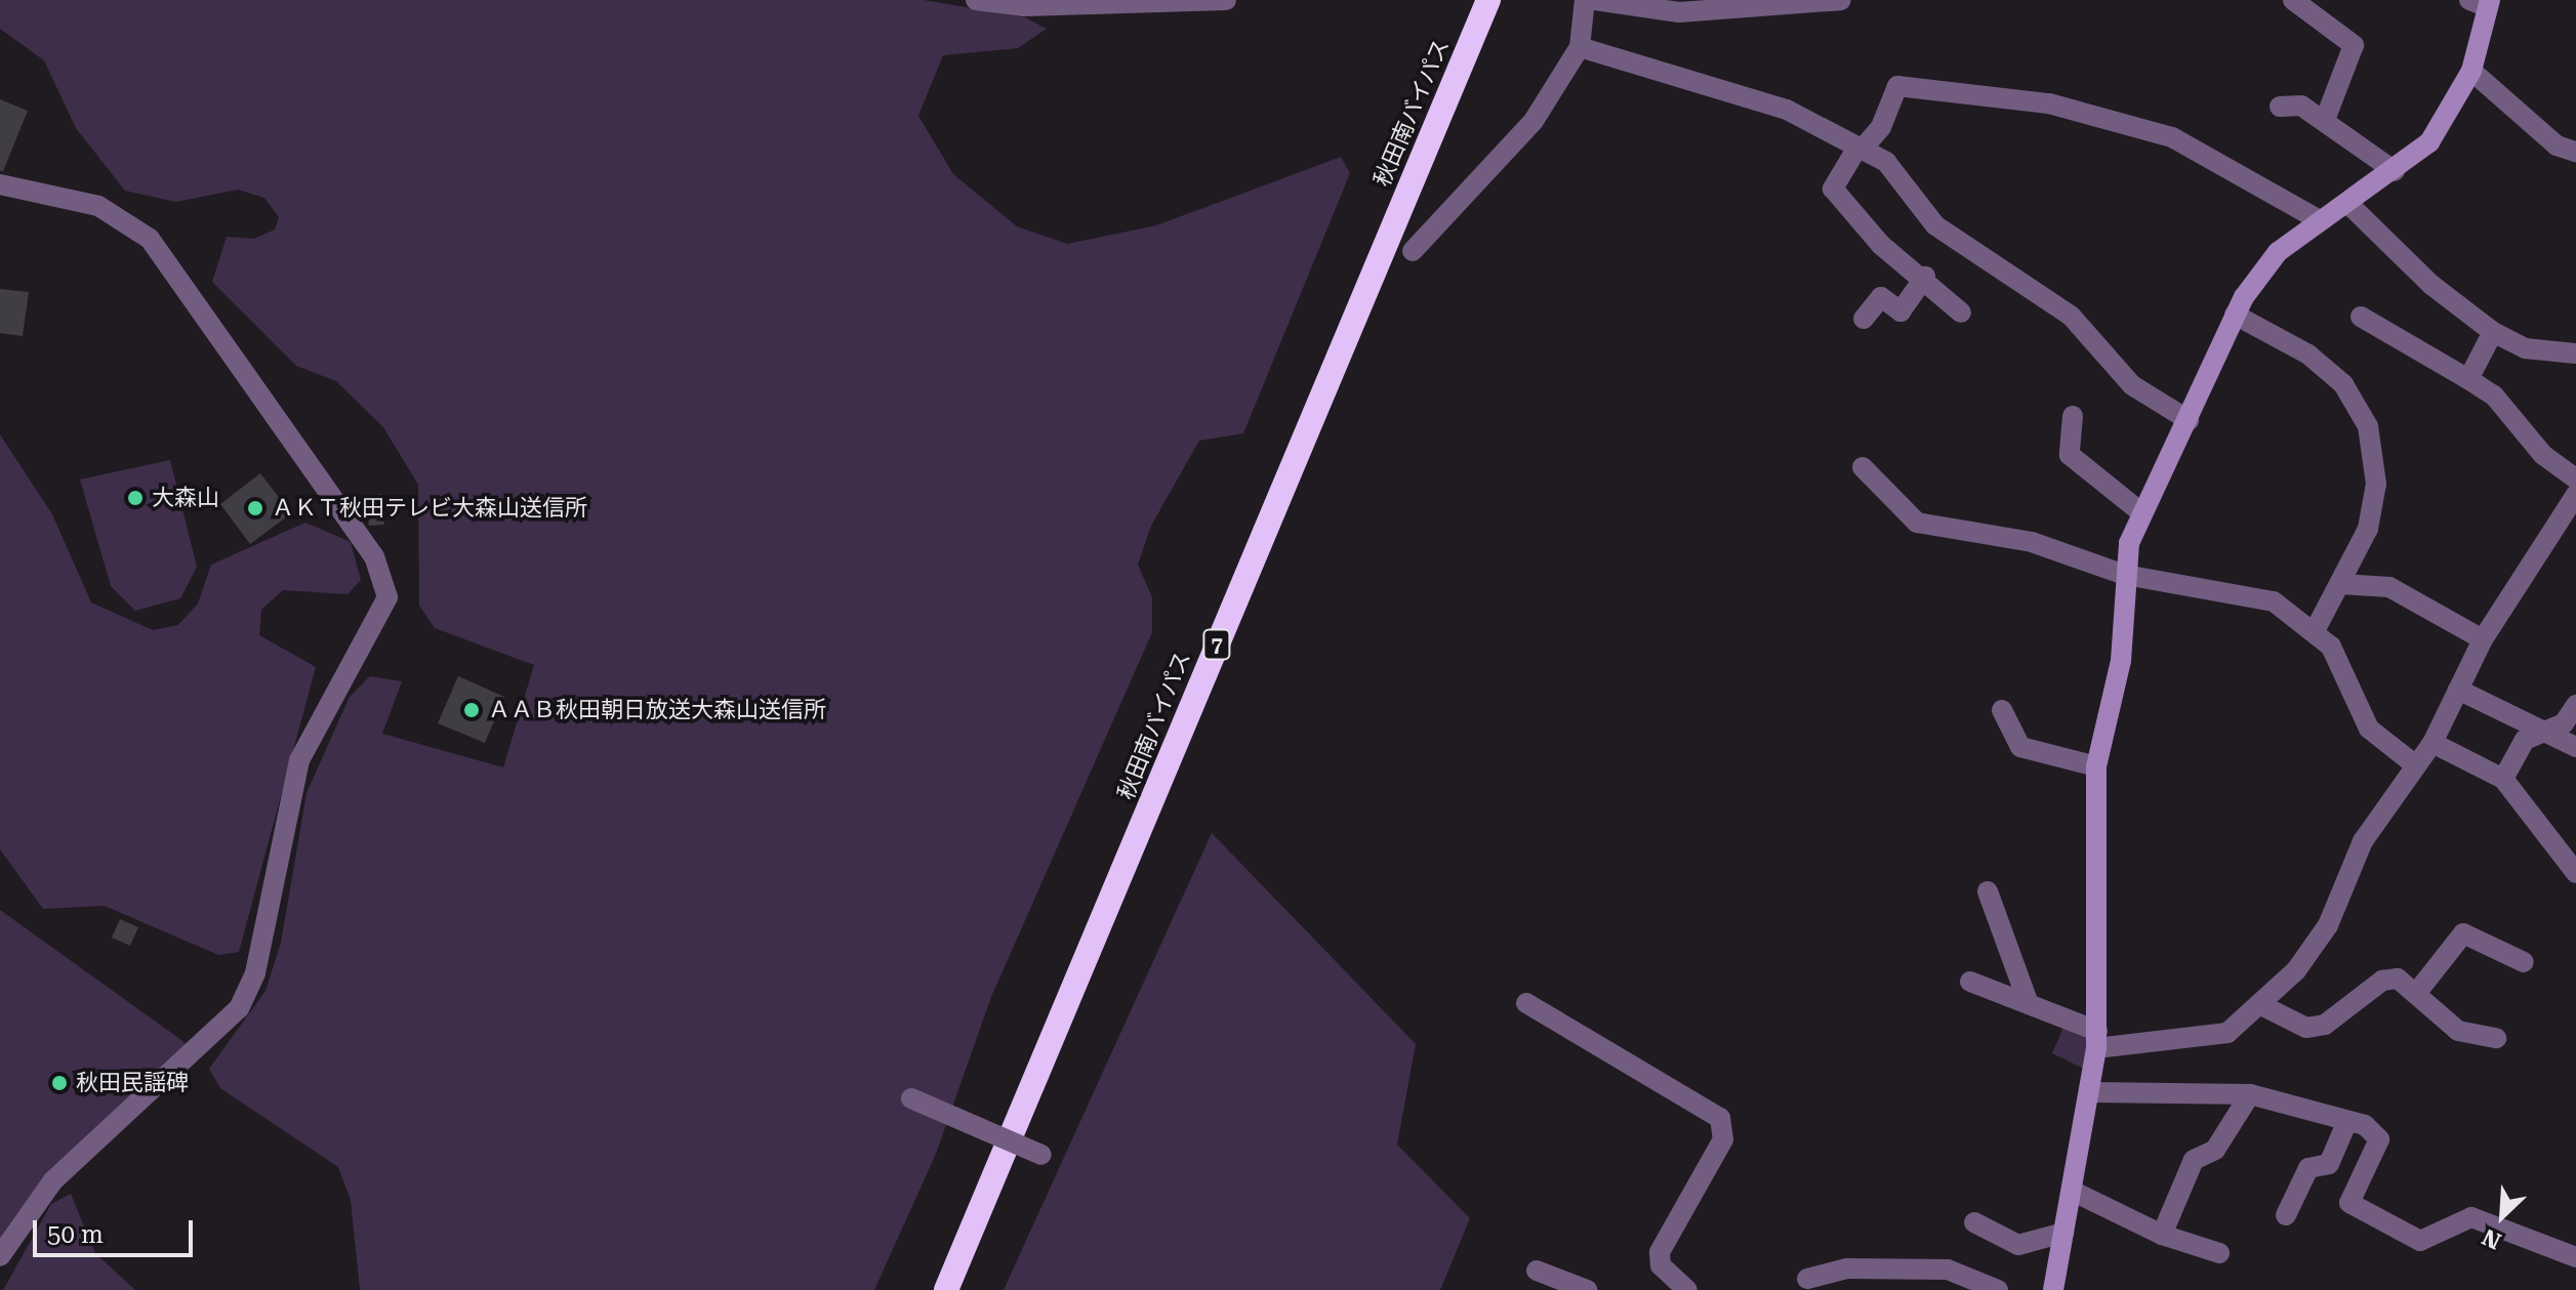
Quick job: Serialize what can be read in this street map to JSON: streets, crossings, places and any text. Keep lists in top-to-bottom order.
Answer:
{
  "streets": {
    "highway": ["秋田南バイパス", "7"]
  },
  "places": [
    "大森山",
    "ＡＫＴ秋田テレビ大森山送信所",
    "ＡＡＢ秋田朝日放送大森山送信所",
    "秋田民謡碑"
  ],
  "scale_bar": "50 m",
  "north": "bottom left"
}
